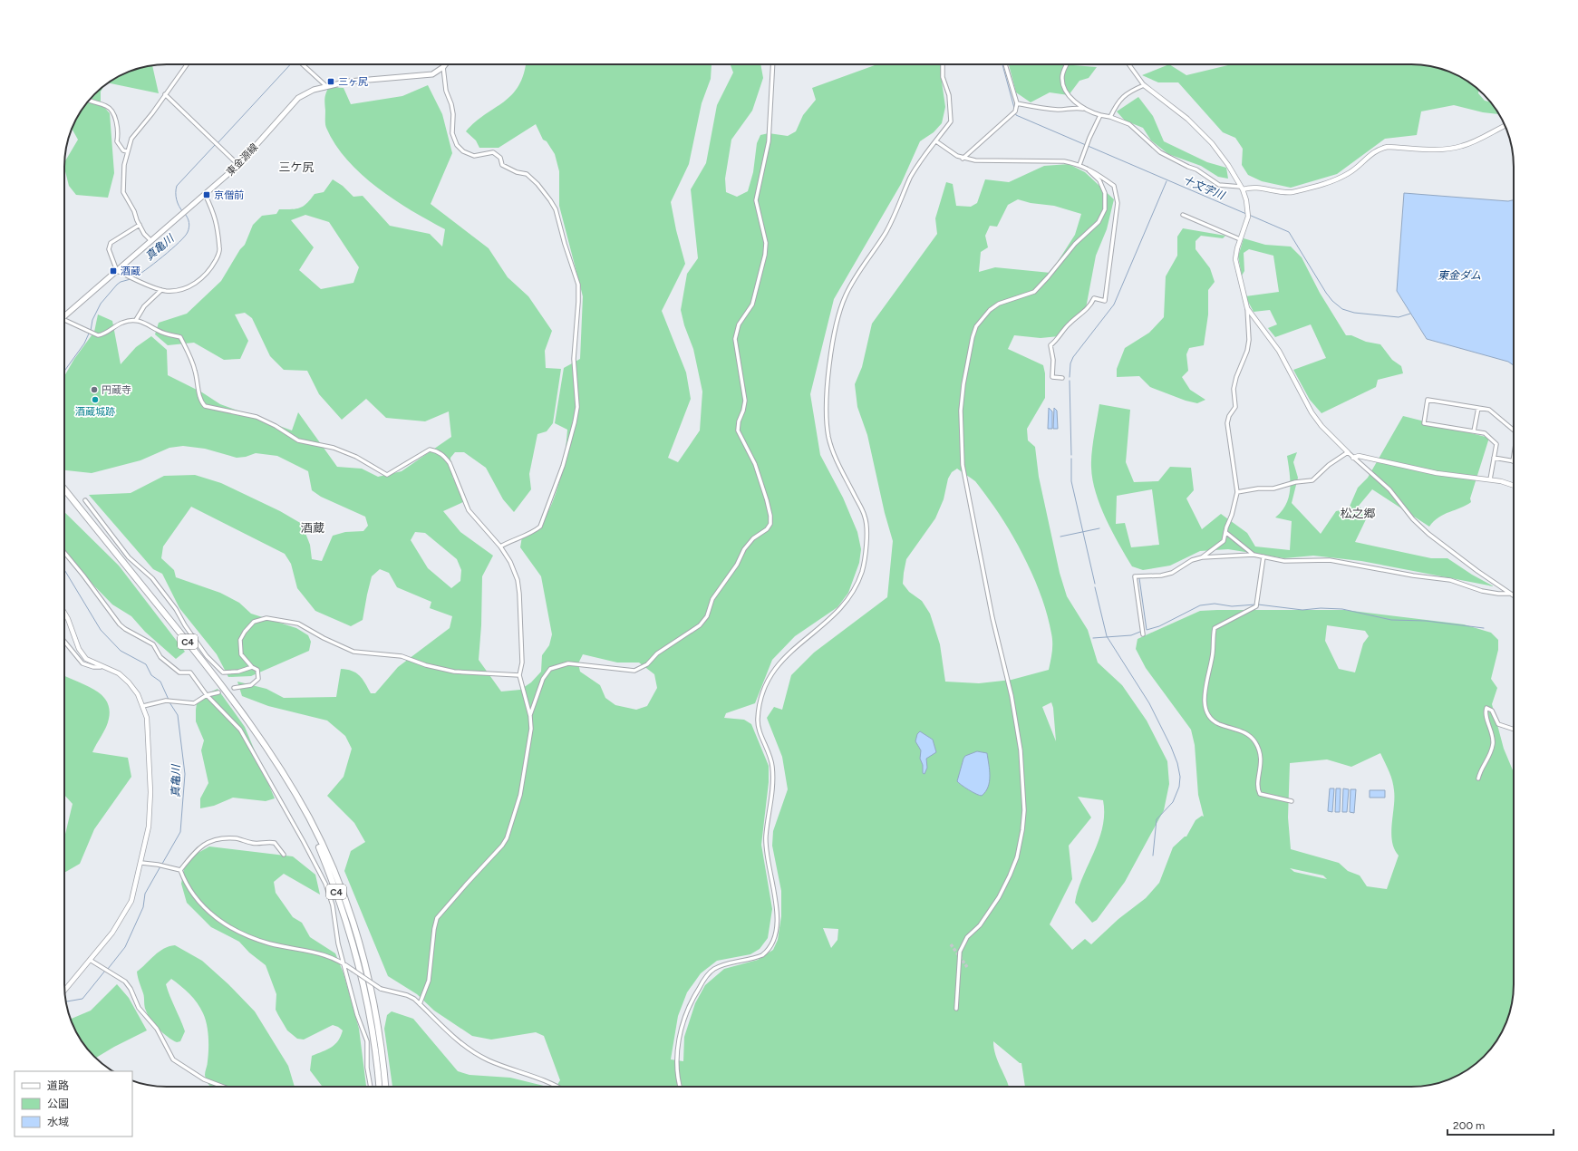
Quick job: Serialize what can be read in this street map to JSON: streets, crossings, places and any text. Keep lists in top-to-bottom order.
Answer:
{
  "streets": {
    "highway": ["C4"],
    "main road": ["東金源線"]
  },
  "districts": ["三ケ尻", "松之郷", "酒蔵"],
  "water": ["十文字川", "真亀川", "東金ダム"],
  "places": {
    "transit": ["三ヶ尻", "京僧前", "酒蔵"],
    "other": ["円蔵寺", "酒蔵城跡"]
  },
  "legend": ["道路", "公園", "水域"],
  "scale_bar": "200 m"
}
